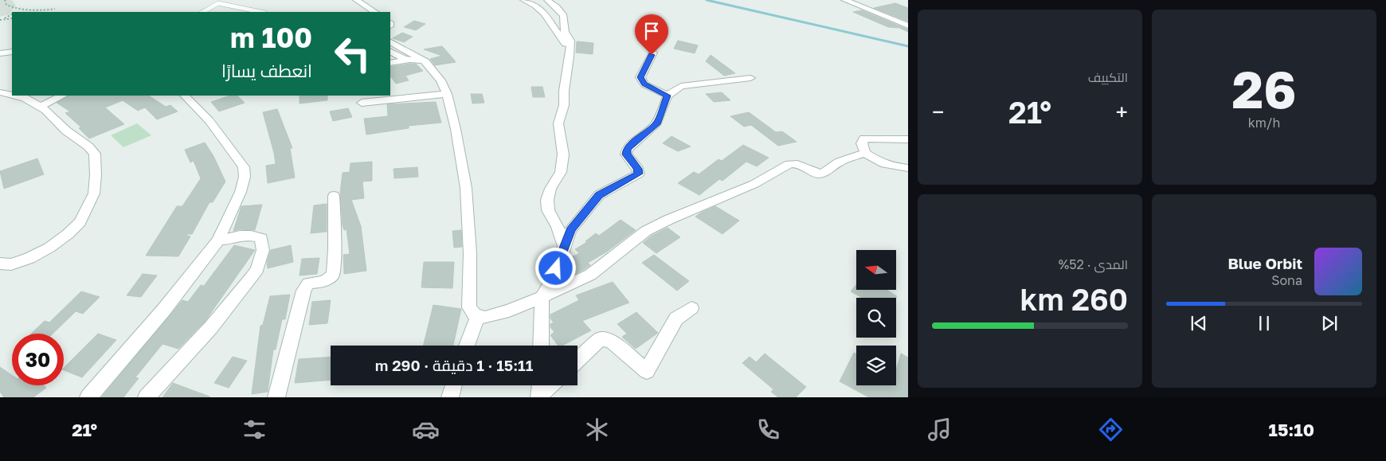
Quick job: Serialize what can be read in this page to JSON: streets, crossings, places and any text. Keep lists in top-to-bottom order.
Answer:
{
  "north": "left",
  "page": {
    "tile": [
      ["26", "km/h"],
      "التكييف",
      ["المدى · 52%", "260 km"]
    ],
    "turn": ["100 m", "انعطف يسارًا"],
    "heat": ["−", "21°", "+"],
    "song": ["Blue Orbit", "Sona"],
    "limit": "30",
    "trip": "15:11 · 1 دقيقة · 290 m",
    "tabs": ["15:10", "21°"]
  }
}
